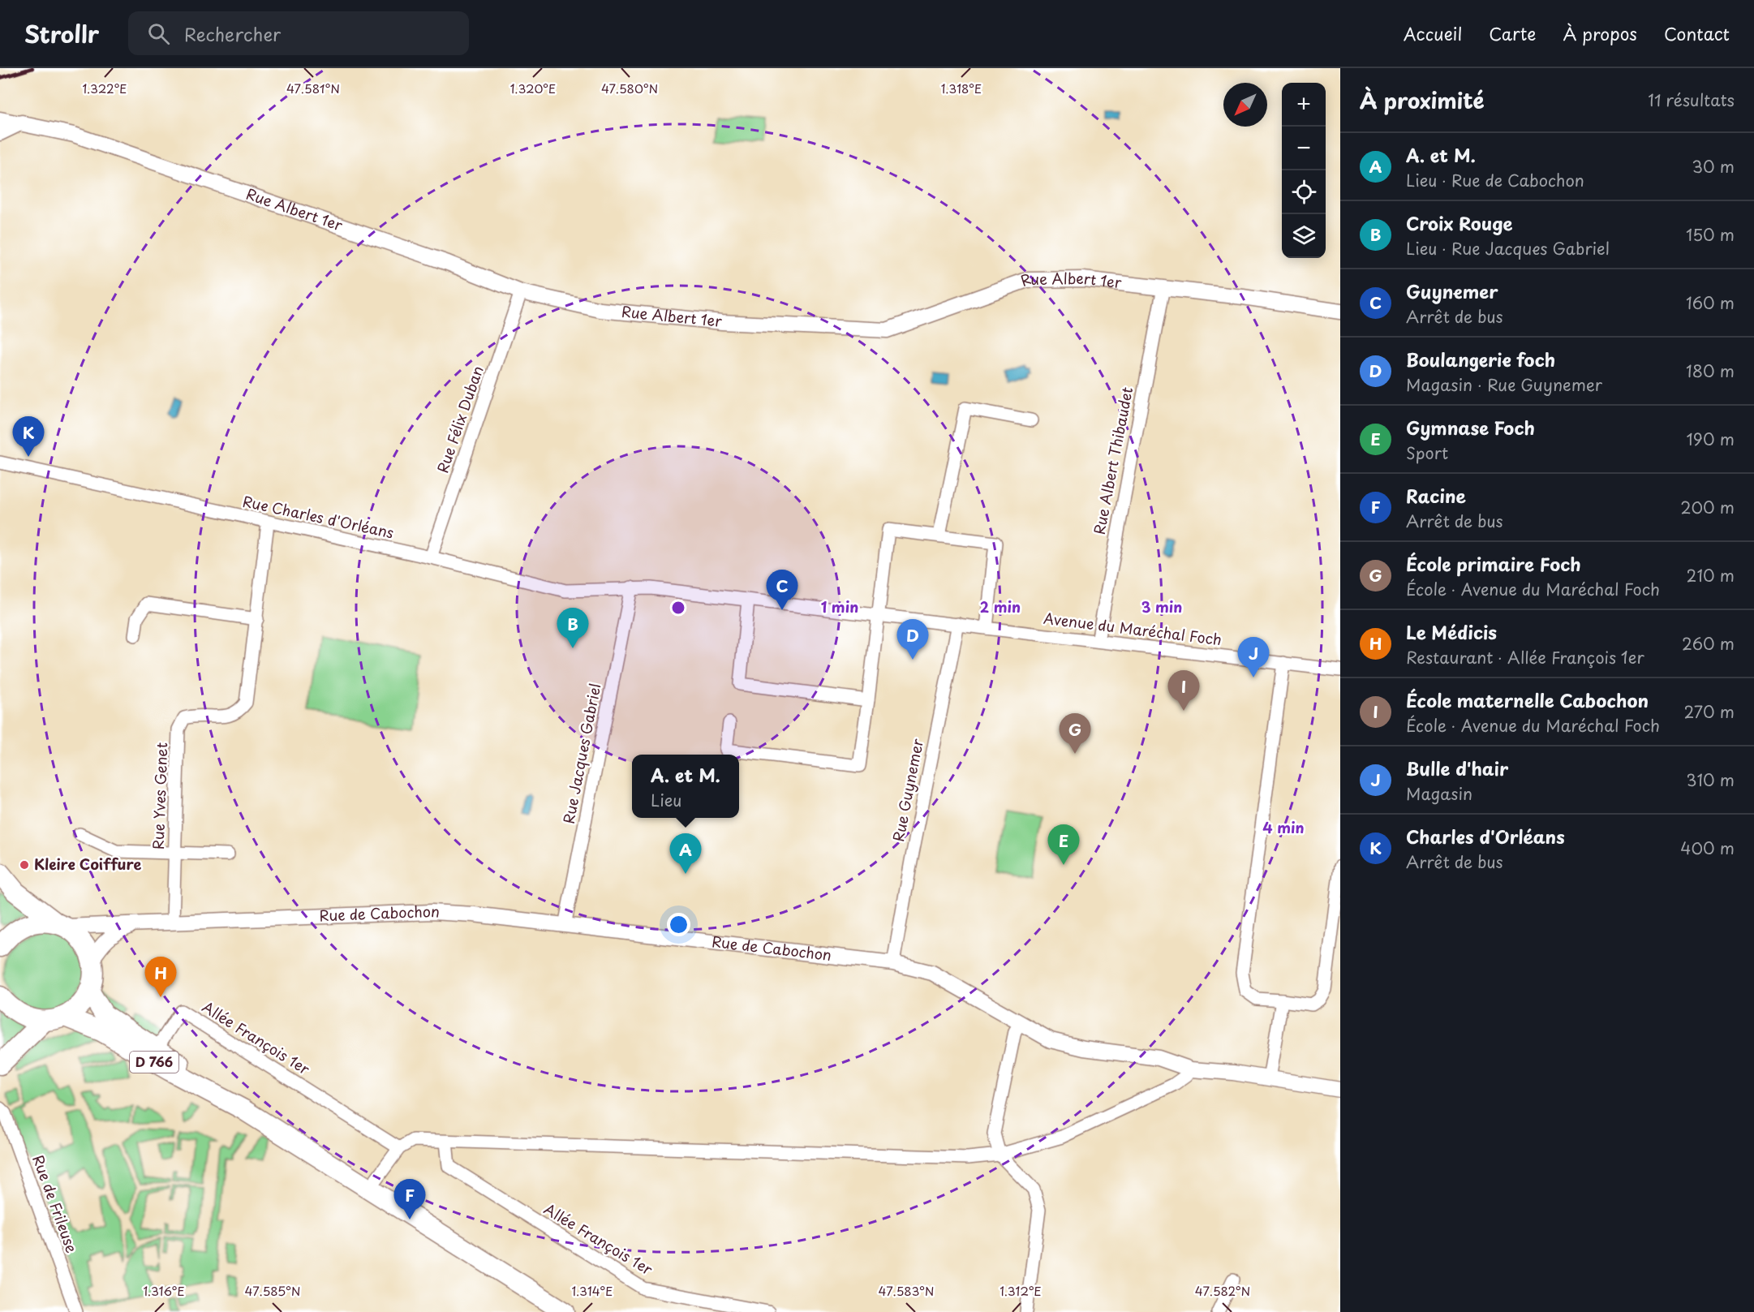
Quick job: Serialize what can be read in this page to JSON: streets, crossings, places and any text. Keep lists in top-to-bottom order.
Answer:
{
  "streets": {
    "main road": ["D 766"],
    "street": [
      "Rue Albert 1er",
      "Rue Félix Duban",
      "Rue Albert Thibaudet",
      "Rue Charles d'Orléans",
      "Avenue du Maréchal Foch",
      "Rue Jacques Gabriel",
      "Rue Guynemer",
      "Rue Yves Genet",
      "Rue de Cabochon",
      "Allée François 1er",
      "Rue de Frileuse"
    ]
  },
  "crossings": [
    ["Rue Albert 1er", "Rue Félix Duban"],
    ["Rue Albert 1er", "Rue Albert Thibaudet"],
    ["Rue Félix Duban", "Rue Charles d'Orléans"],
    ["Rue Albert Thibaudet", "Avenue du Maréchal Foch"],
    ["Rue Charles d'Orléans", "Avenue du Maréchal Foch"],
    ["Rue Charles d'Orléans", "Rue Jacques Gabriel"],
    ["Rue Charles d'Orléans", "Rue Yves Genet"],
    ["Avenue du Maréchal Foch", "Rue Jacques Gabriel"],
    ["Avenue du Maréchal Foch", "Rue Guynemer"],
    ["Rue Jacques Gabriel", "Rue de Cabochon"],
    ["Rue Guynemer", "Rue de Cabochon"],
    ["Rue Yves Genet", "Rue de Cabochon"],
    ["Allée François 1er", "D 766"]
  ],
  "places": ["Kleire Coiffure"],
  "north": "bottom left",
  "page": {
    "header": "Strollr",
    "search": "Rechercher",
    "nav": [
      "Accueil",
      "Carte",
      "À propos",
      "Contact"
    ],
    "heading": ["À proximité", "11 résultats"],
    "map_buttons": ["+", "−"],
    "list": [
      {
        "mark": "A",
        "name": "A. et M.",
        "note": "Lieu · Rue de Cabochon",
        "value": "30 m"
      },
      {
        "mark": "B",
        "name": "Croix Rouge",
        "note": "Lieu · Rue Jacques Gabriel",
        "value": "150 m"
      },
      {
        "mark": "C",
        "name": "Guynemer",
        "note": "Arrêt de bus",
        "value": "160 m"
      },
      {
        "mark": "D",
        "name": "Boulangerie foch",
        "note": "Magasin · Rue Guynemer",
        "value": "180 m"
      },
      {
        "mark": "E",
        "name": "Gymnase Foch",
        "note": "Sport",
        "value": "190 m"
      },
      {
        "mark": "F",
        "name": "Racine",
        "note": "Arrêt de bus",
        "value": "200 m"
      },
      {
        "mark": "G",
        "name": "École primaire Foch",
        "note": "École · Avenue du Maréchal Foch",
        "value": "210 m"
      },
      {
        "mark": "H",
        "name": "Le Médicis",
        "note": "Restaurant · Allée François 1er",
        "value": "260 m"
      },
      {
        "mark": "I",
        "name": "École maternelle Cabochon",
        "note": "École · Avenue du Maréchal Foch",
        "value": "270 m"
      },
      {
        "mark": "J",
        "name": "Bulle d'hair",
        "note": "Magasin",
        "value": "310 m"
      },
      {
        "mark": "K",
        "name": "Charles d'Orléans",
        "note": "Arrêt de bus",
        "value": "400 m"
      }
    ],
    "pins": [
      "K",
      "C",
      "B",
      "D",
      "J",
      "I",
      "G",
      "E",
      "A",
      "H",
      "F"
    ],
    "popup": ["A. et M.", "Lieu"]
  },
  "coordinates": [
    "1.322°E",
    "47.581°N",
    "1.320°E",
    "47.580°N",
    "1.318°E",
    "1.316°E",
    "1.314°E",
    "1.312°E",
    "47.585°N",
    "47.583°N",
    "47.582°N"
  ],
  "rings": [
    "1 min",
    "2 min",
    "3 min",
    "4 min"
  ]
}
